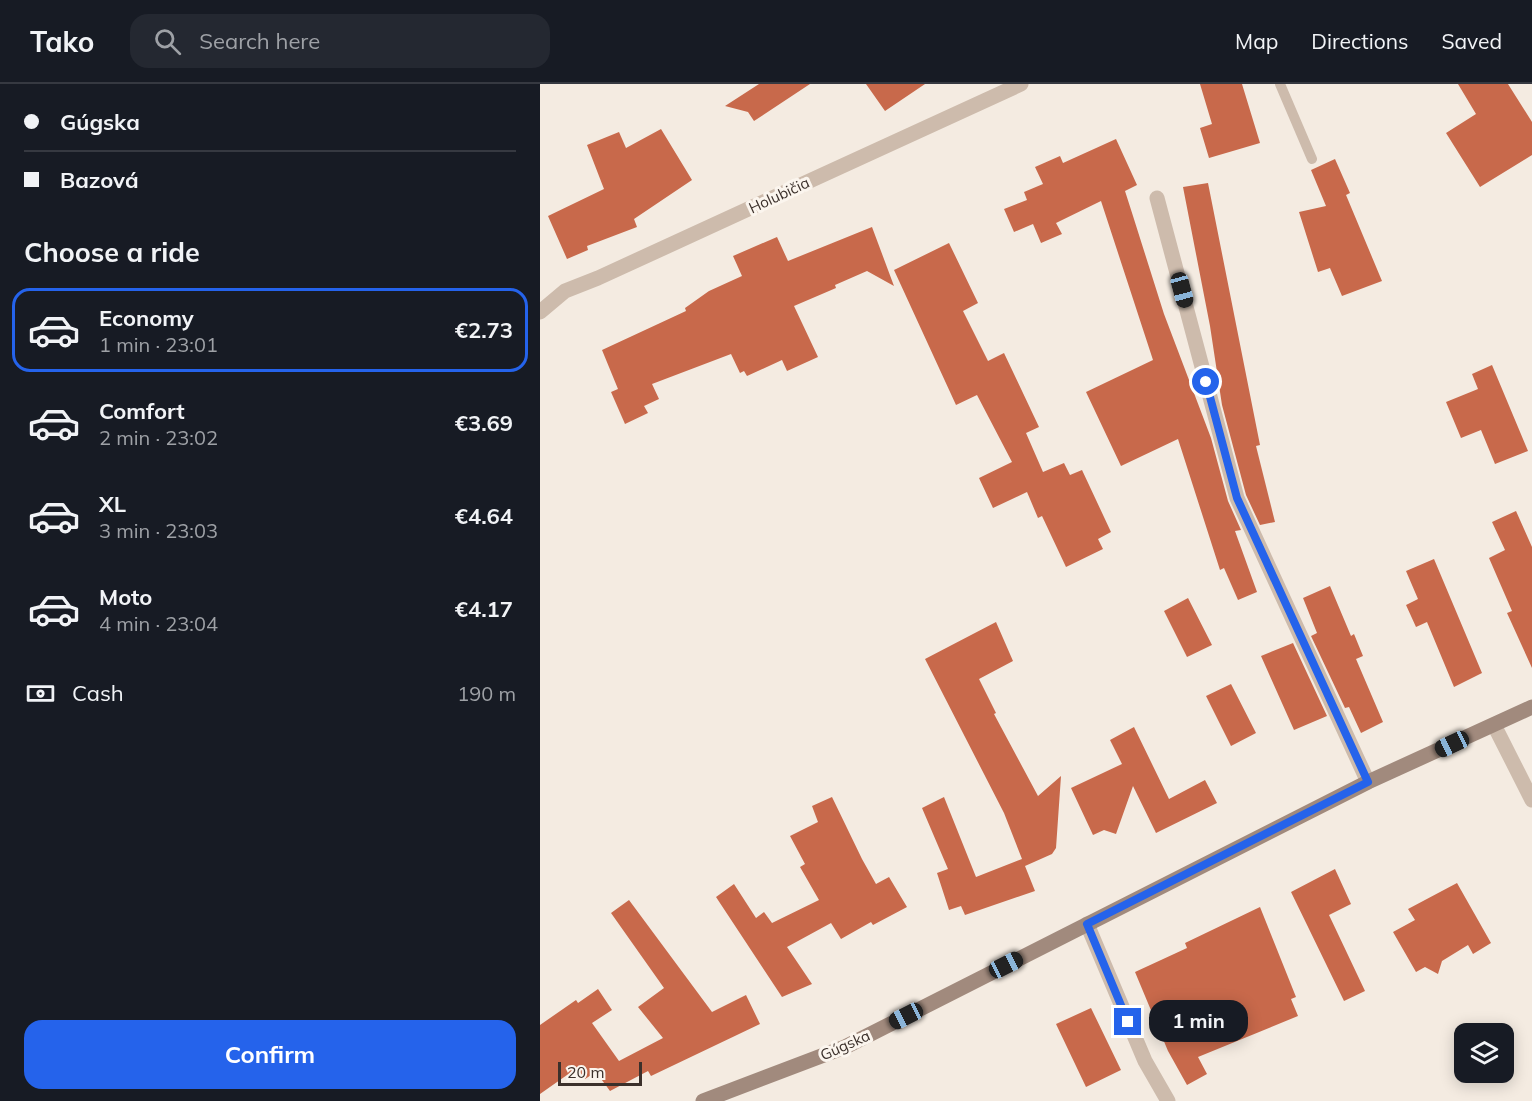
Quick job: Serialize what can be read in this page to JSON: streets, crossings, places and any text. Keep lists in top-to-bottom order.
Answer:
{
  "streets": {
    "main road": ["Gúgska"],
    "street": ["Holubičia"]
  },
  "scale_bar": "20 m",
  "page": {
    "header": "Tako",
    "search": "Search here",
    "nav": ["Map", "Directions", "Saved"],
    "banner": ["Gúgska", "Bazová"],
    "heading": "Choose a ride",
    "list": [
      {
        "name": "Economy",
        "note": "1 min · 23:01",
        "value": "€2.73"
      },
      {
        "name": "Comfort",
        "note": "2 min · 23:02",
        "value": "€3.69"
      },
      {
        "name": "XL",
        "note": "3 min · 23:03",
        "value": "€4.64"
      },
      {
        "name": "Moto",
        "note": "4 min · 23:04",
        "value": "€4.17"
      }
    ],
    "pay": ["Cash", "190 m"],
    "bubble": "1 min",
    "buttons": "Confirm",
    "scale": "20 m"
  }
}
